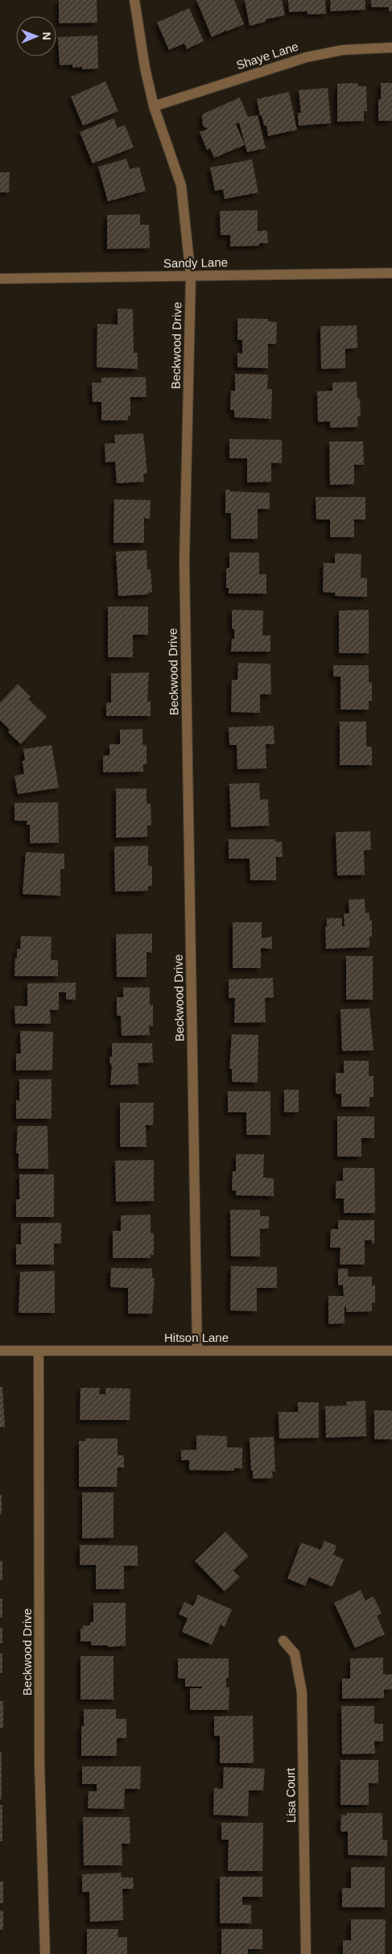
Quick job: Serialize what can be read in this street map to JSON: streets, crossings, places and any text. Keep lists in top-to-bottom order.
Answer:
{
  "streets": {
    "street": [
      "Shaye Lane",
      "Sandy Lane",
      "Beckwood Drive",
      "Hitson Lane",
      "Lisa Court"
    ]
  },
  "crossings": [
    ["Shaye Lane", "Beckwood Drive"],
    ["Sandy Lane", "Beckwood Drive"],
    ["Beckwood Drive", "Hitson Lane"]
  ],
  "north": "right"
}
